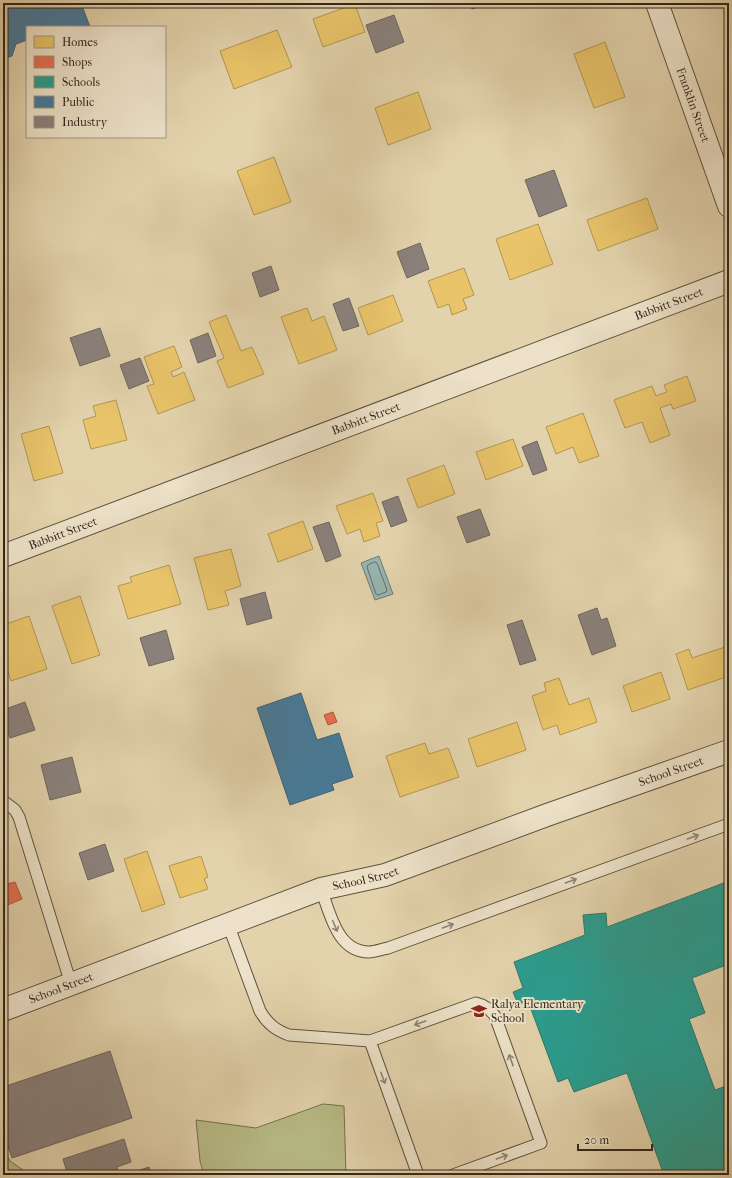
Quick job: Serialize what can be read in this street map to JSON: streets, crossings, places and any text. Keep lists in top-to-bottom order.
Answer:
{
  "streets": {
    "street": ["Franklin Street", "Babbitt Street", "School Street"]
  },
  "places": {
    "school or university": ["Ralya Elementary School"]
  },
  "legend": [
    "Homes",
    "Shops",
    "Schools",
    "Public",
    "Industry"
  ],
  "scale_bar": "20 m"
}
